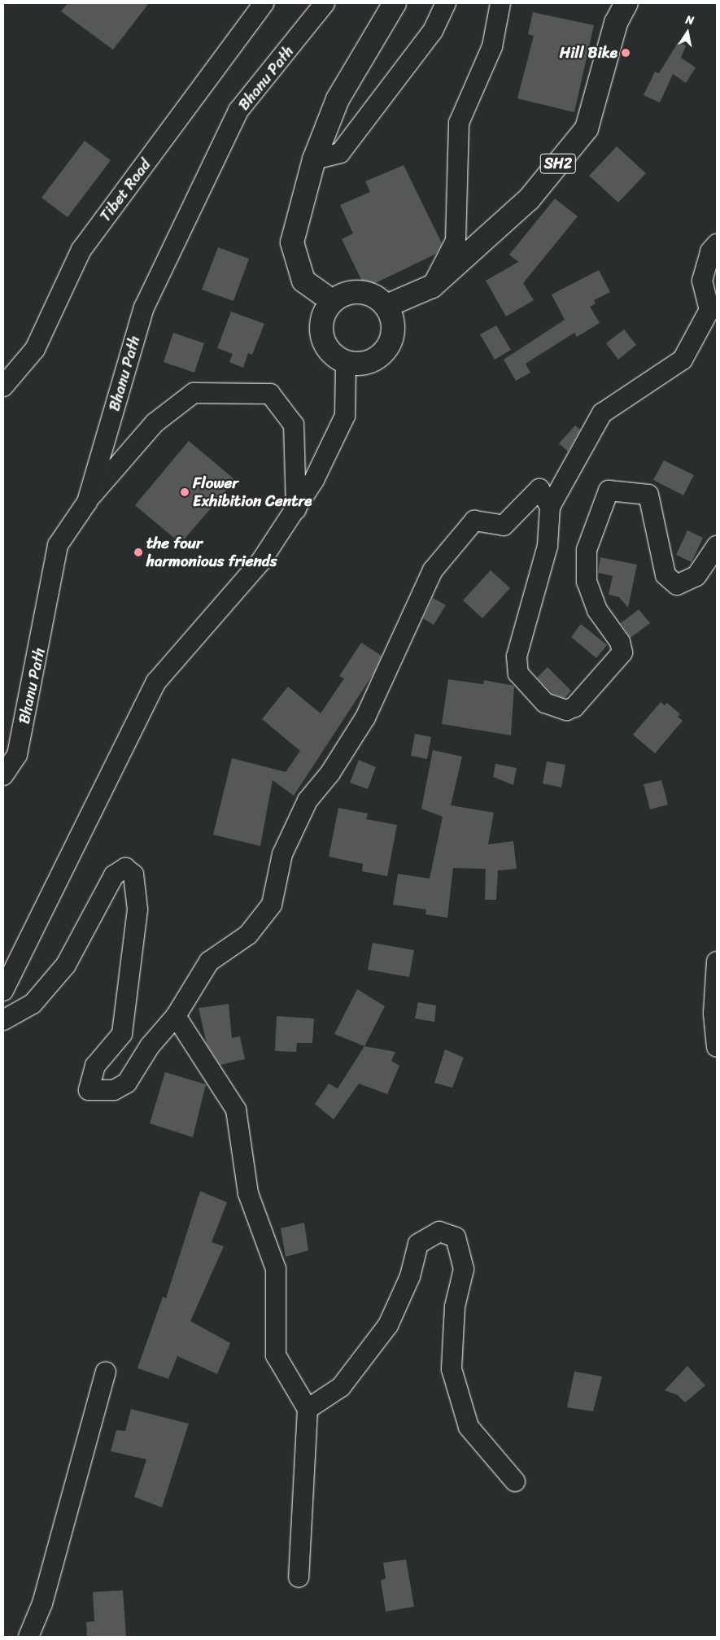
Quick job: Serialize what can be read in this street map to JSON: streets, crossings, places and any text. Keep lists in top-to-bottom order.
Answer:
{
  "streets": {
    "main road": ["SH2"],
    "street": ["Bhanu Path", "Tibet Road"]
  },
  "places": ["Hill Bike", "Flower Exhibition Centre", "the four harmonious friends"],
  "north": "top"
}
